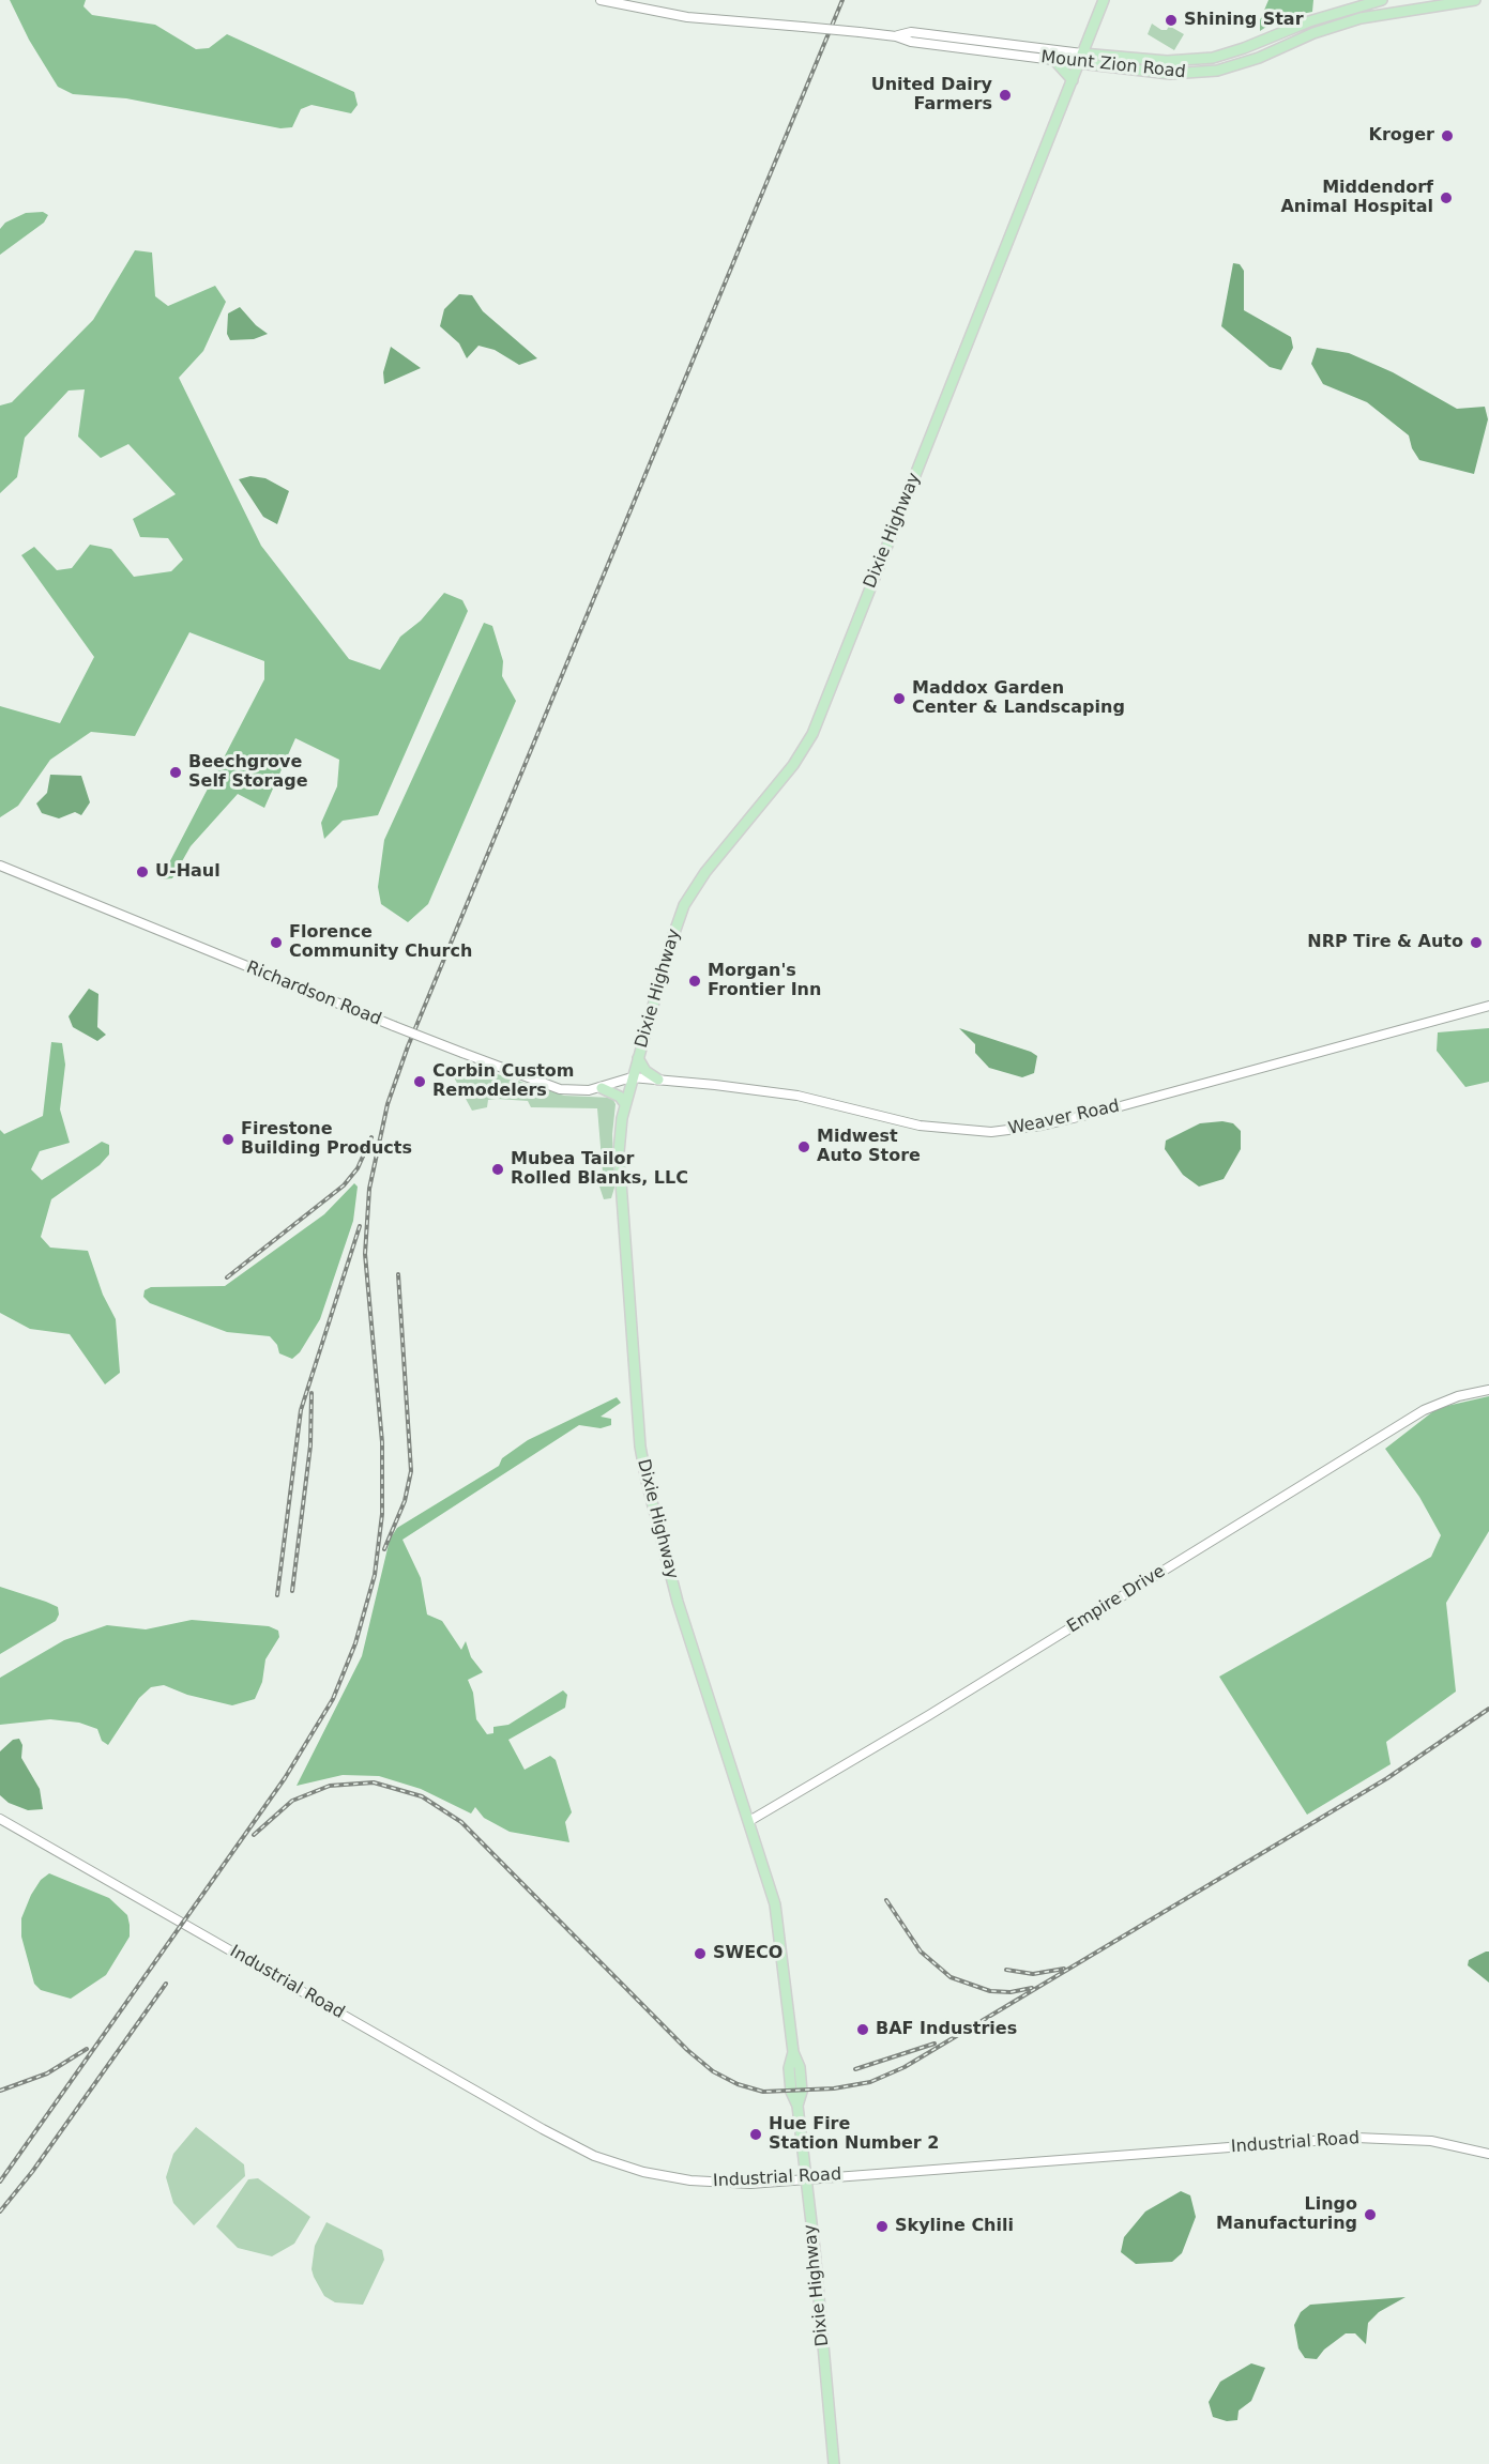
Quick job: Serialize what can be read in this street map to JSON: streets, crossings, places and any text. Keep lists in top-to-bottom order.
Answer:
{
  "streets": {
    "main road": [
      "Mount Zion Road",
      "Dixie Highway",
      "Richardson Road",
      "Weaver Road",
      "Empire Drive",
      "Industrial Road"
    ]
  },
  "crossings": [
    ["Mount Zion Road", "Dixie Highway"],
    ["Dixie Highway", "Richardson Road"],
    ["Dixie Highway", "Weaver Road"],
    ["Dixie Highway", "Empire Drive"],
    ["Dixie Highway", "Industrial Road"],
    ["Richardson Road", "Weaver Road"]
  ],
  "places": [
    "Shining Star",
    "United Dairy Farmers",
    "Kroger",
    "Middendorf Animal Hospital",
    "Maddox Garden Center & Landscaping",
    "Beechgrove Self Storage",
    "U-Haul",
    "Florence Community Church",
    "NRP Tire & Auto",
    "Morgan's Frontier Inn",
    "Corbin Custom Remodelers",
    "Firestone Building Products",
    "Midwest Auto Store",
    "Mubea Tailor Rolled Blanks, LLC",
    "SWECO",
    "BAF Industries",
    "Hue Fire Station Number 2",
    "Lingo Manufacturing",
    "Skyline Chili"
  ]
}
